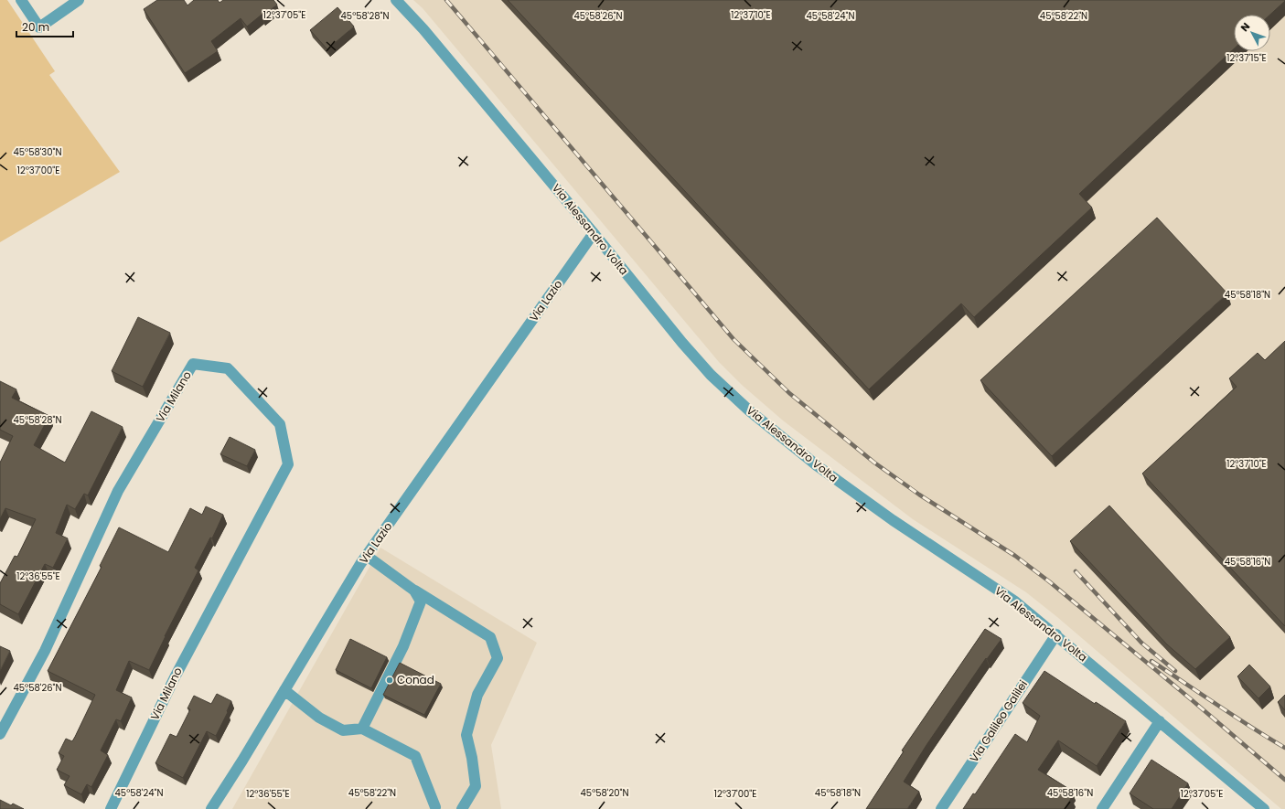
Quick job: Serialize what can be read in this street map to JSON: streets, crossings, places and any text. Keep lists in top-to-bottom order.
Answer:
{
  "streets": {
    "street": [
      "Via Alessandro Volta",
      "Via Lazio",
      "Via Milano",
      "Via Galileo Galilei"
    ]
  },
  "crossings": [
    ["Via Alessandro Volta", "Via Lazio"],
    ["Via Alessandro Volta", "Via Galileo Galilei"]
  ],
  "places": ["Conad"],
  "scale_bar": "20 m",
  "north": "top left",
  "coordinates": [
    "12°37'05\"E",
    "12°37'10\"E",
    "45°58'24\"N",
    "45°58'22\"N",
    "45°58'28\"N",
    "45°58'26\"N",
    "12°37'15\"E",
    "45°58'30\"N",
    "12°37'00\"E",
    "45°58'18\"N",
    "45°58'16\"N",
    "12°36'55\"E",
    "45°58'20\"N"
  ]
}
